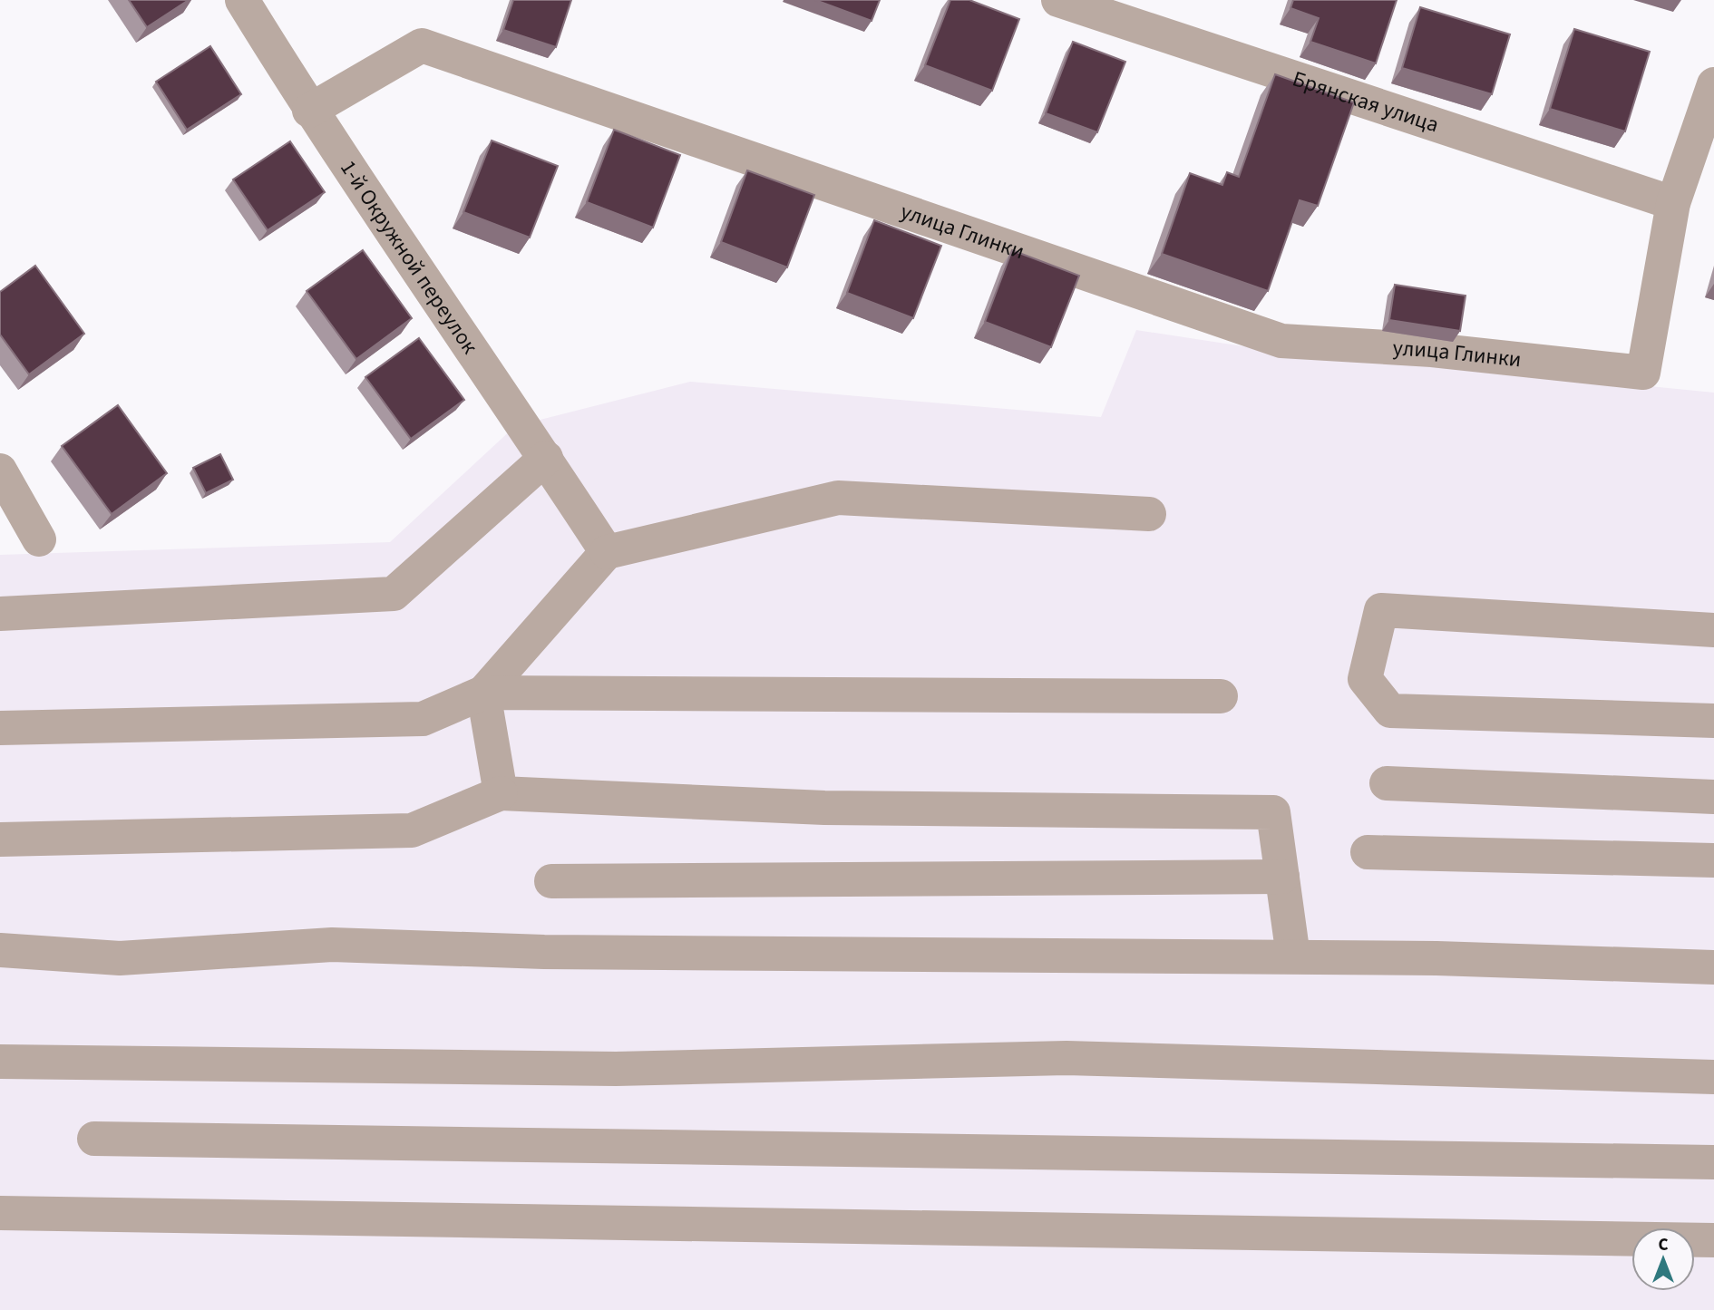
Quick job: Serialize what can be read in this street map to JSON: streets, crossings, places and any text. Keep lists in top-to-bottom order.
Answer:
{
  "streets": {
    "street": ["Брянская улица", "улица Глинки", "1-й Окружной переулок"]
  },
  "crossings": [
    ["Брянская улица", "улица Глинки"],
    ["улица Глинки", "1-й Окружной переулок"]
  ],
  "north": "top"
}
